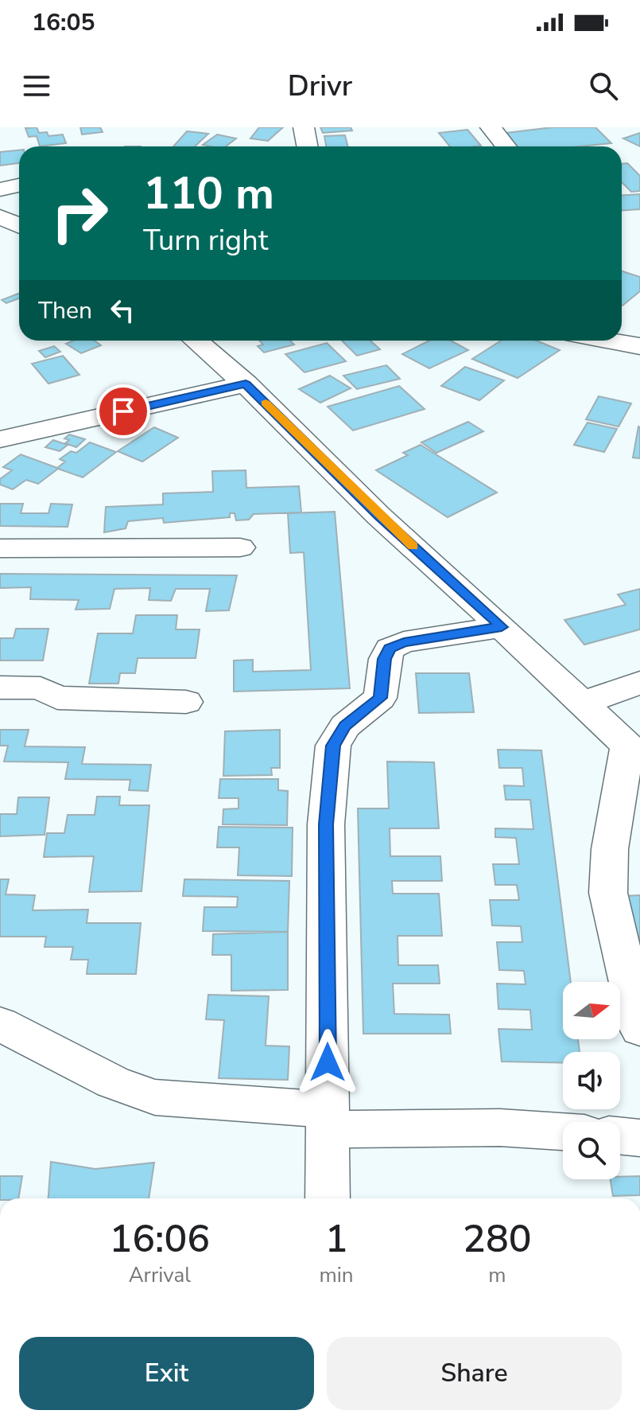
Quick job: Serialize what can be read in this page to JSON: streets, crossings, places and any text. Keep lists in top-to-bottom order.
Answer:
{
  "north": "right",
  "page": {
    "status": "16:05",
    "header": "Drivr",
    "turn": ["110 m", "Turn right"],
    "then": "Then",
    "eta": [
      "16:06",
      "Arrival",
      "1",
      "min",
      "280",
      "m"
    ],
    "buttons": ["Exit", "Share"]
  }
}
